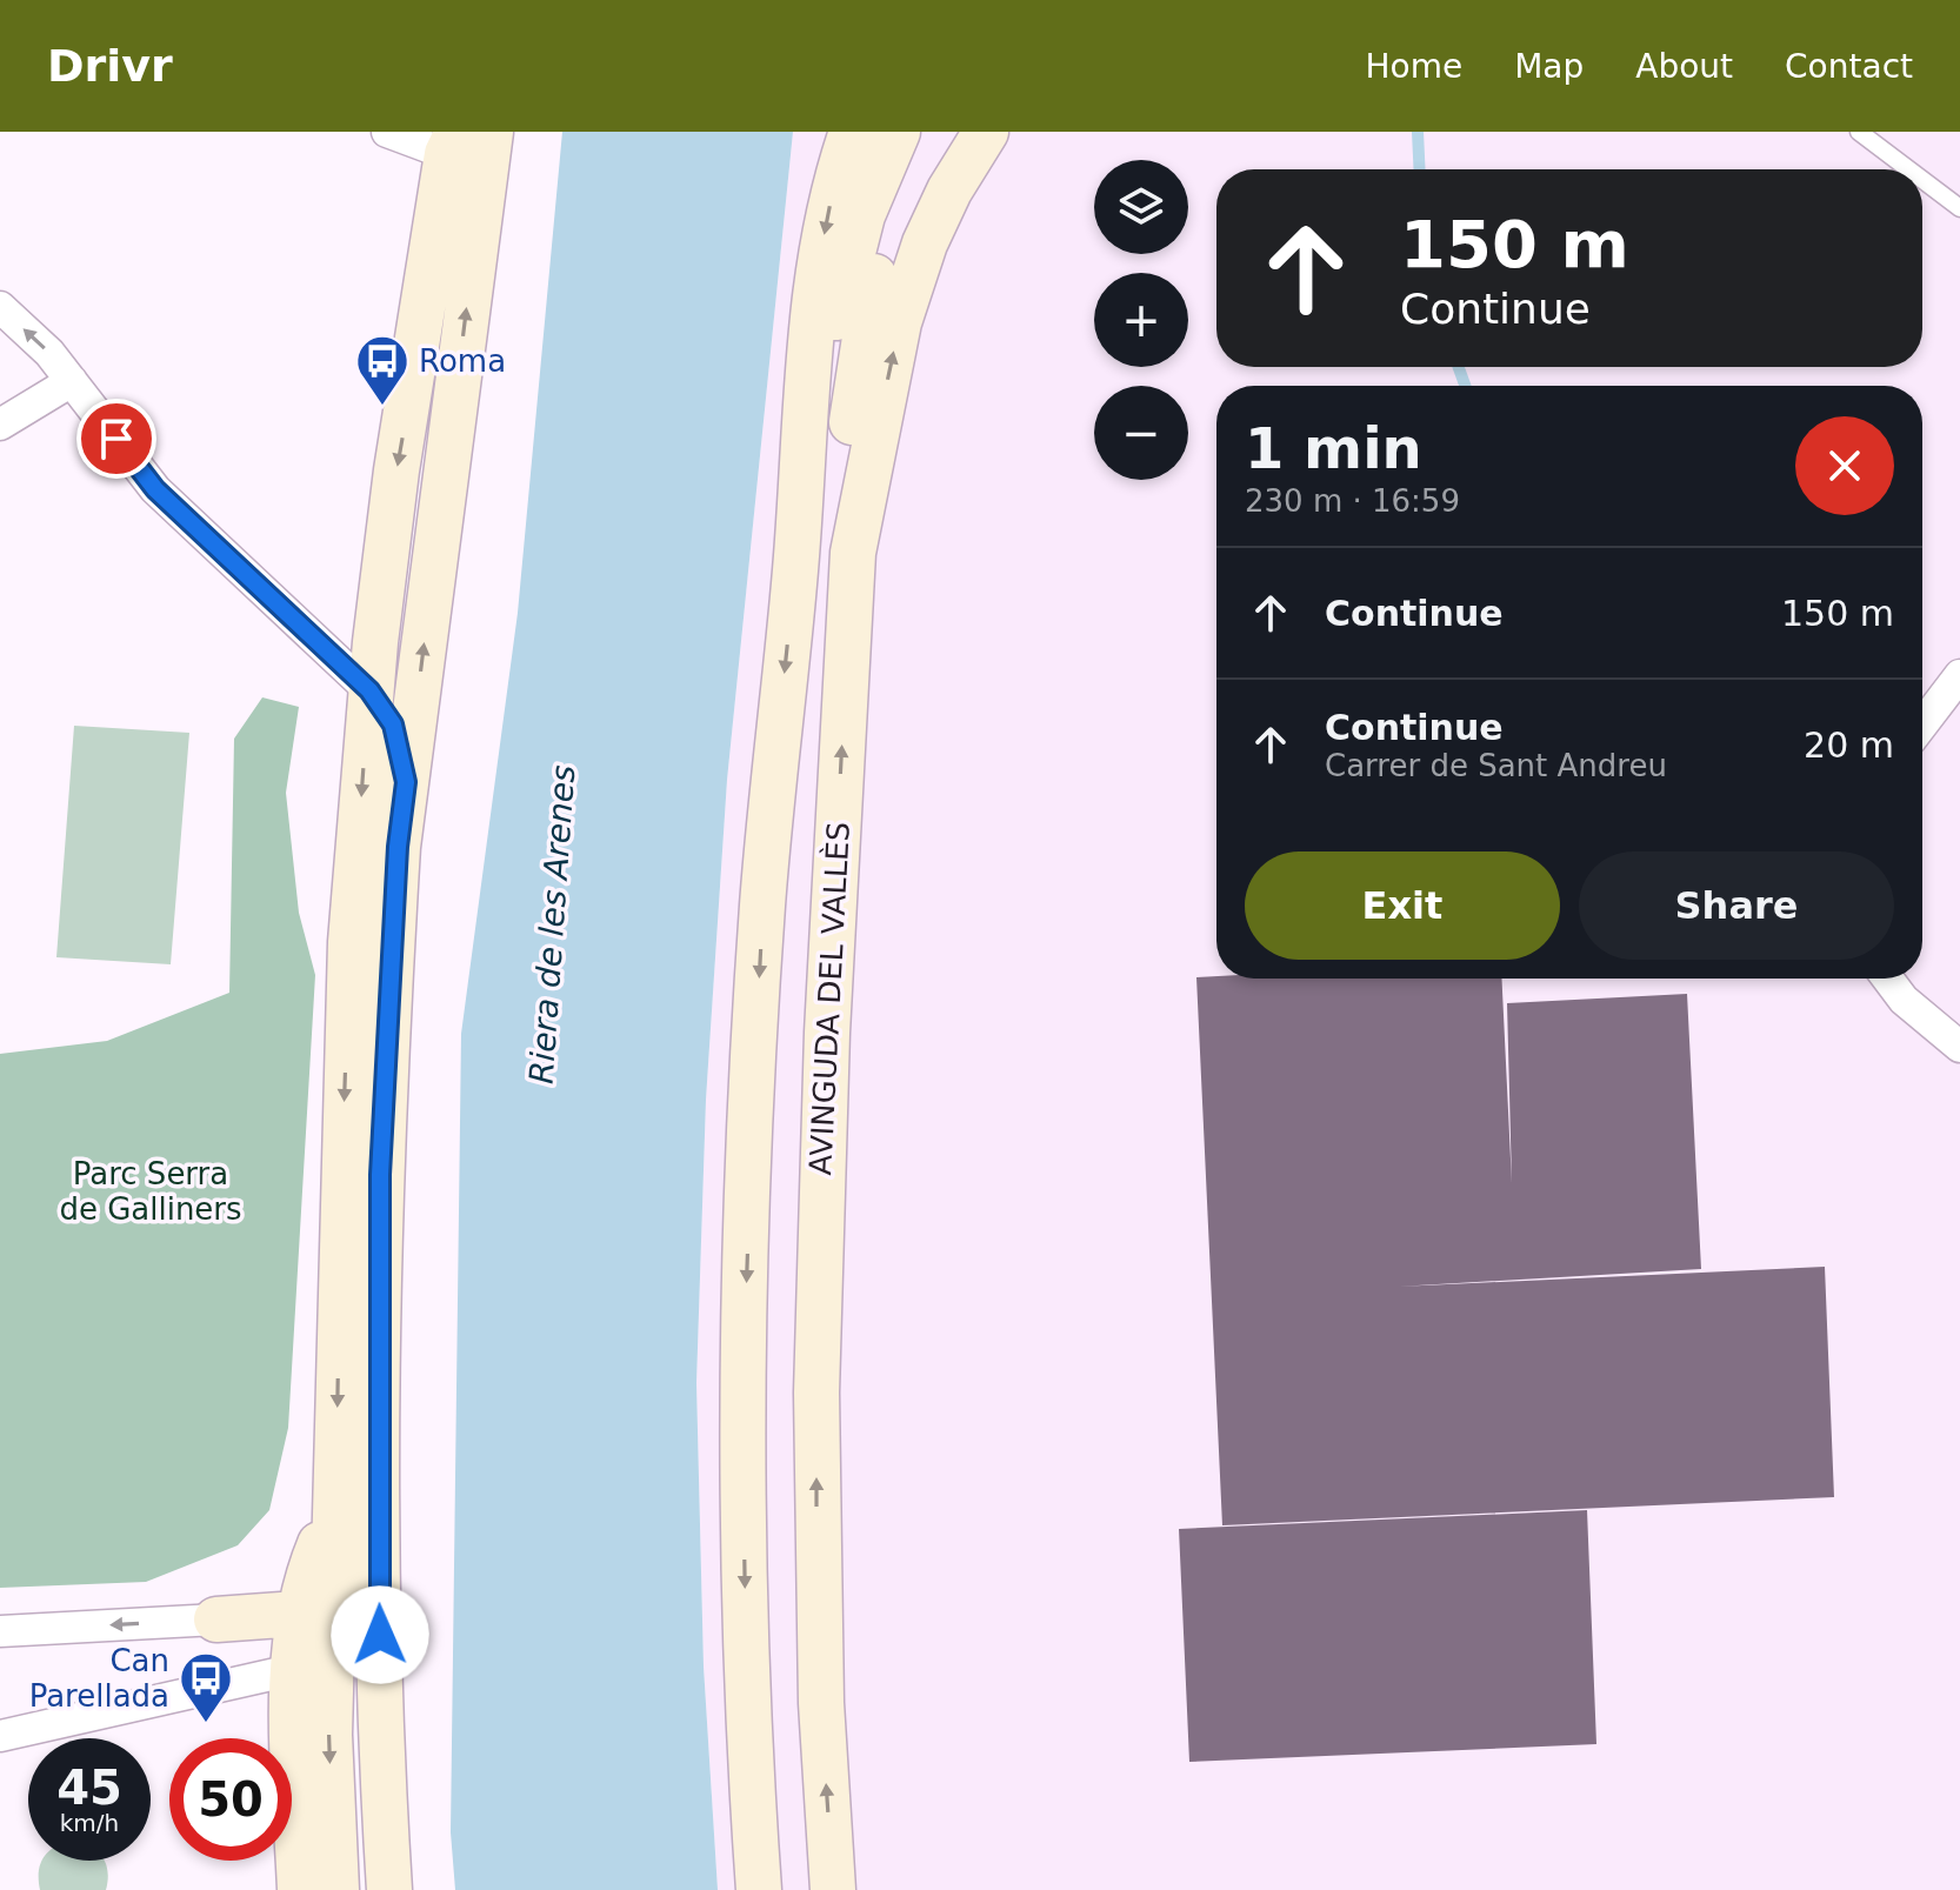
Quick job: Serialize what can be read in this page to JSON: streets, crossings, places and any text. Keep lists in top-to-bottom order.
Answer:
{
  "streets": {
    "main road": ["AVINGUDA DEL VALLÈS"]
  },
  "water": ["Riera de les Arenes"],
  "parks": ["Parc Serra de Galliners"],
  "places": {
    "bus stop": ["Roma", "Can Parellada"]
  },
  "page": {
    "header": "Drivr",
    "nav": [
      "Home",
      "Map",
      "About",
      "Contact"
    ],
    "map_buttons": ["+", "−"],
    "turn": ["150 m", "Continue"],
    "heading": ["1 min", "230 m · 16:59"],
    "list": [
      {
        "name": "Continue",
        "value": "150 m"
      },
      {
        "name": "Continue",
        "note": "Carrer de Sant Andreu",
        "value": "20 m"
      }
    ],
    "buttons": ["Exit", "Share"],
    "speed": "45 km/h",
    "limit": "50"
  }
}
